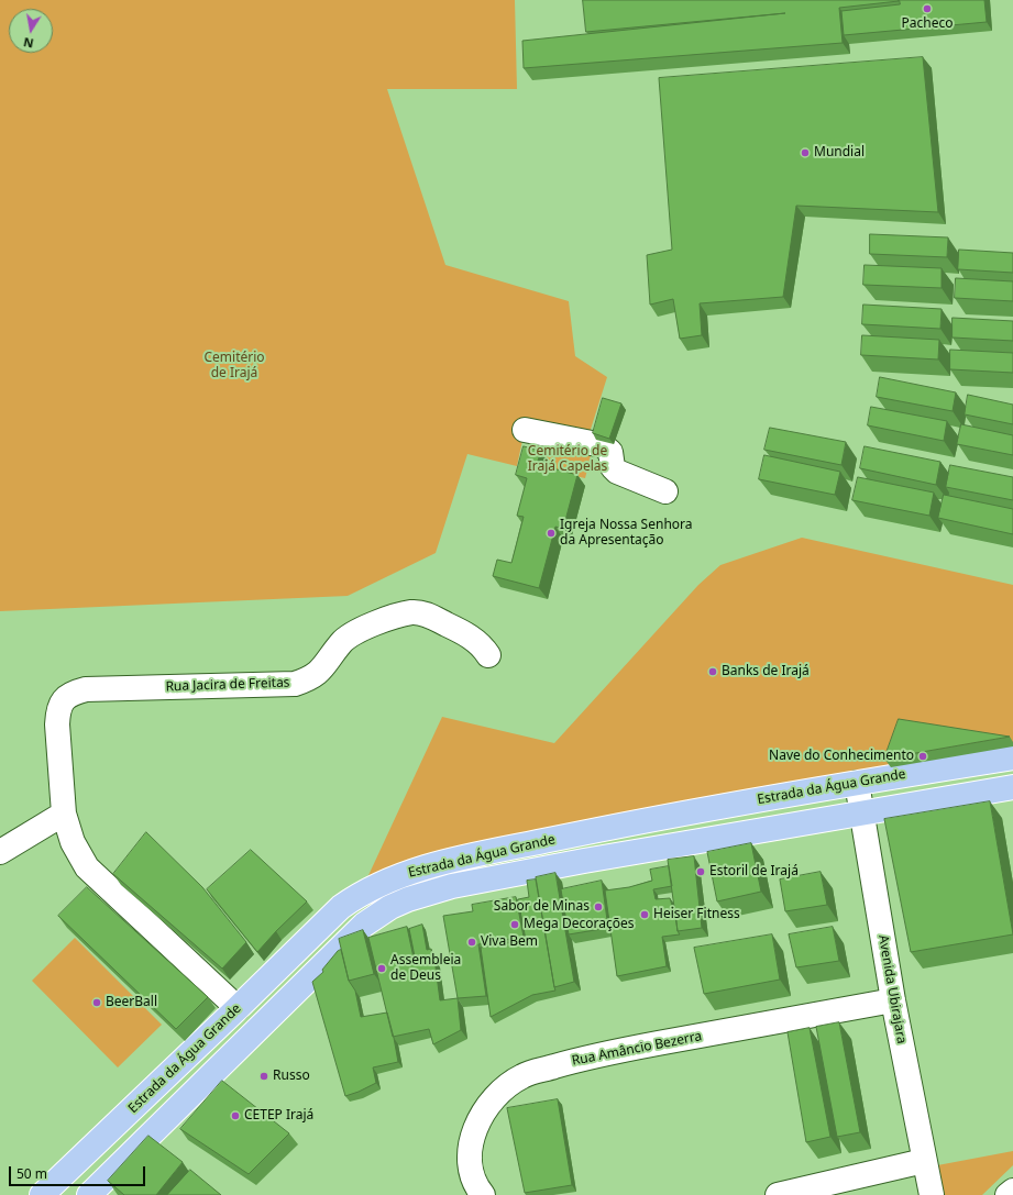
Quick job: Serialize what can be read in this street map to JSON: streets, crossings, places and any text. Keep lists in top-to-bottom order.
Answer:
{
  "streets": {
    "main road": ["Estrada da Água Grande"],
    "street": ["Rua Jacira de Freitas", "Avenida Ubirajara", "Rua Amâncio Bezerra"]
  },
  "crossings": [
    ["Estrada da Água Grande", "Avenida Ubirajara"],
    ["Avenida Ubirajara", "Rua Amâncio Bezerra"]
  ],
  "parks": ["Cemitério de Irajá", "Cemitério de Irajá Capelas"],
  "places": [
    "Pacheco",
    "Mundial",
    "Igreja Nossa Senhora da Apresentação",
    "Banks de Irajá",
    "Nave do Conhecimento",
    "Estoril de Irajá",
    "Sabor de Minas",
    "Heiser Fitness",
    "Mega Decorações",
    "Viva Bem",
    "Assembleia de Deus",
    "BeerBall",
    "Russo",
    "CETEP Irajá"
  ],
  "scale_bar": "50 m",
  "north": "bottom"
}
